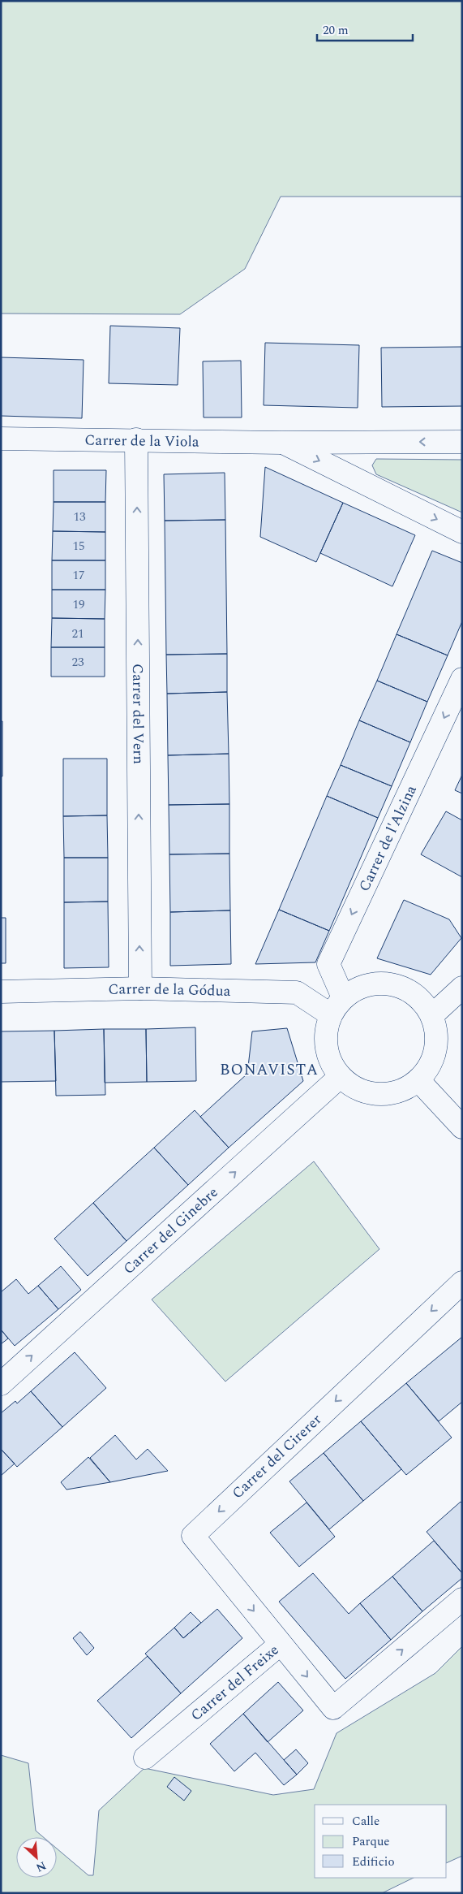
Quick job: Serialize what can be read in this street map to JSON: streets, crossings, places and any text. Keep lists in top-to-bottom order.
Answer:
{
  "streets": {
    "street": [
      "Carrer de la Viola",
      "Carrer del Vern",
      "Carrer de l'Alzina",
      "Carrer de la Gódua",
      "Carrer del Ginebre",
      "Carrer del Cirerer",
      "Carrer del Freixe"
    ]
  },
  "crossings": [
    ["Carrer de la Viola", "Carrer del Vern"],
    ["Carrer del Vern", "Carrer de la Gódua"],
    ["Carrer de l'Alzina", "Carrer de la Gódua"],
    ["Carrer de l'Alzina", "Carrer del Ginebre"],
    ["Carrer de la Gódua", "Carrer del Ginebre"],
    ["Carrer del Cirerer", "Carrer del Freixe"]
  ],
  "one_way": ["Carrer del Vern", "Carrer de l'Alzina", "Carrer del Ginebre"],
  "districts": ["BONAVISTA"],
  "house_numbers": [
    "13",
    "15",
    "17",
    "19",
    "21",
    "23"
  ],
  "legend": ["Calle", "Parque", "Edificio"],
  "scale_bar": "20 m",
  "north": "bottom right"
}
